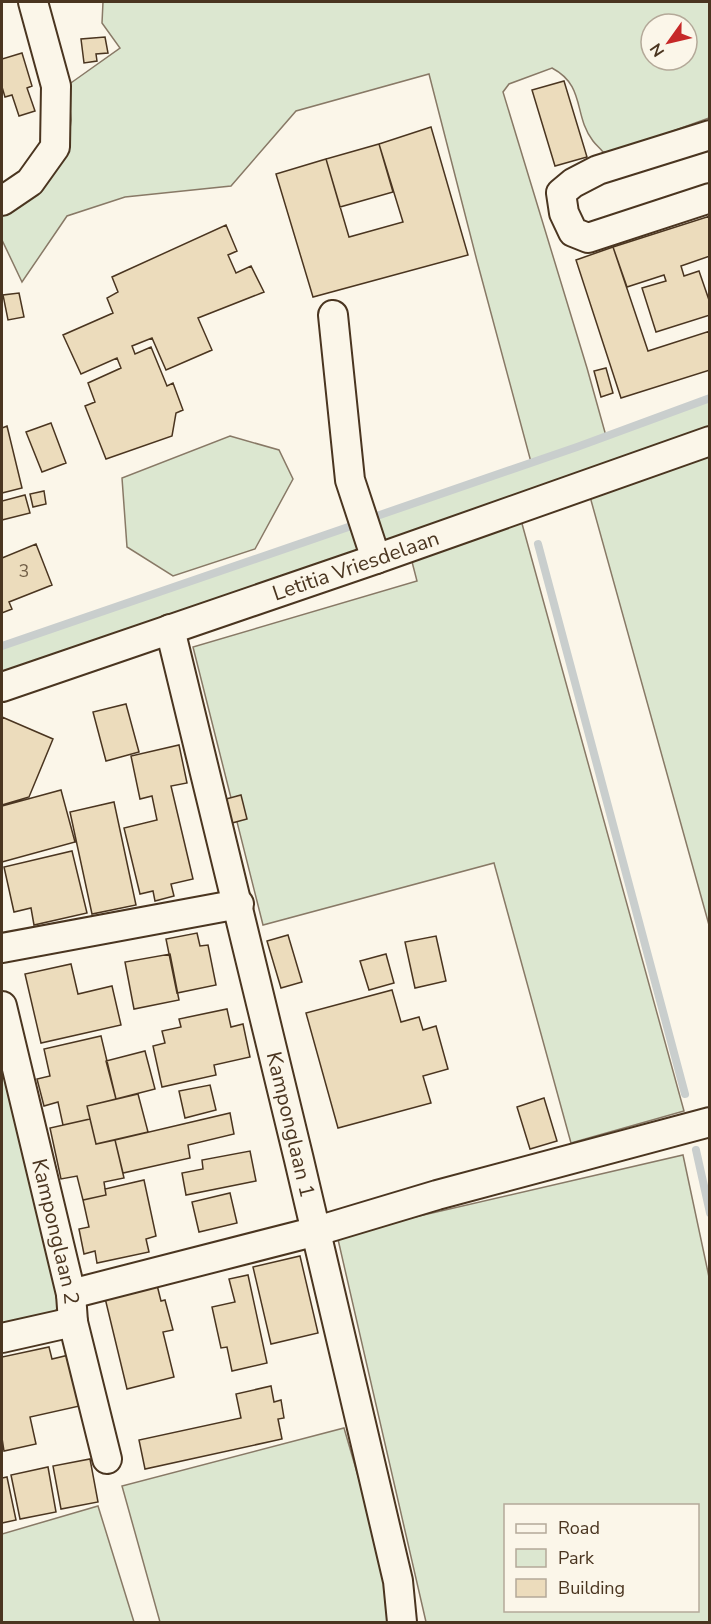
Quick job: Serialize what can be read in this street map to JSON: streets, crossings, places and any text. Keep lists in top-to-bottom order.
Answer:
{
  "streets": {
    "street": ["Letitia Vriesdelaan", "Kamponglaan 1", "Kamponglaan 2"]
  },
  "crossings": [
    ["Letitia Vriesdelaan", "Kamponglaan 1"]
  ],
  "house_numbers": ["3"],
  "legend": ["Road", "Park", "Building"],
  "north": "bottom left"
}
